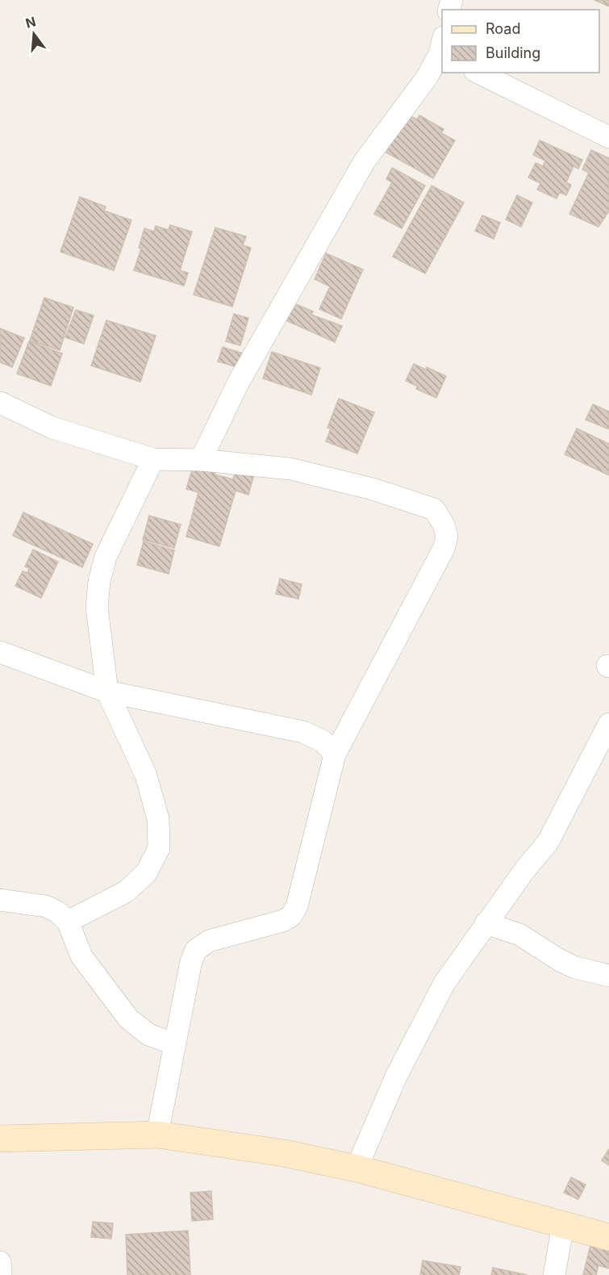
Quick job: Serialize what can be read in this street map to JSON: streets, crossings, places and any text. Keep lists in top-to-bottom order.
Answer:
{
  "legend": ["Road", "Building"],
  "north": "top"
}
